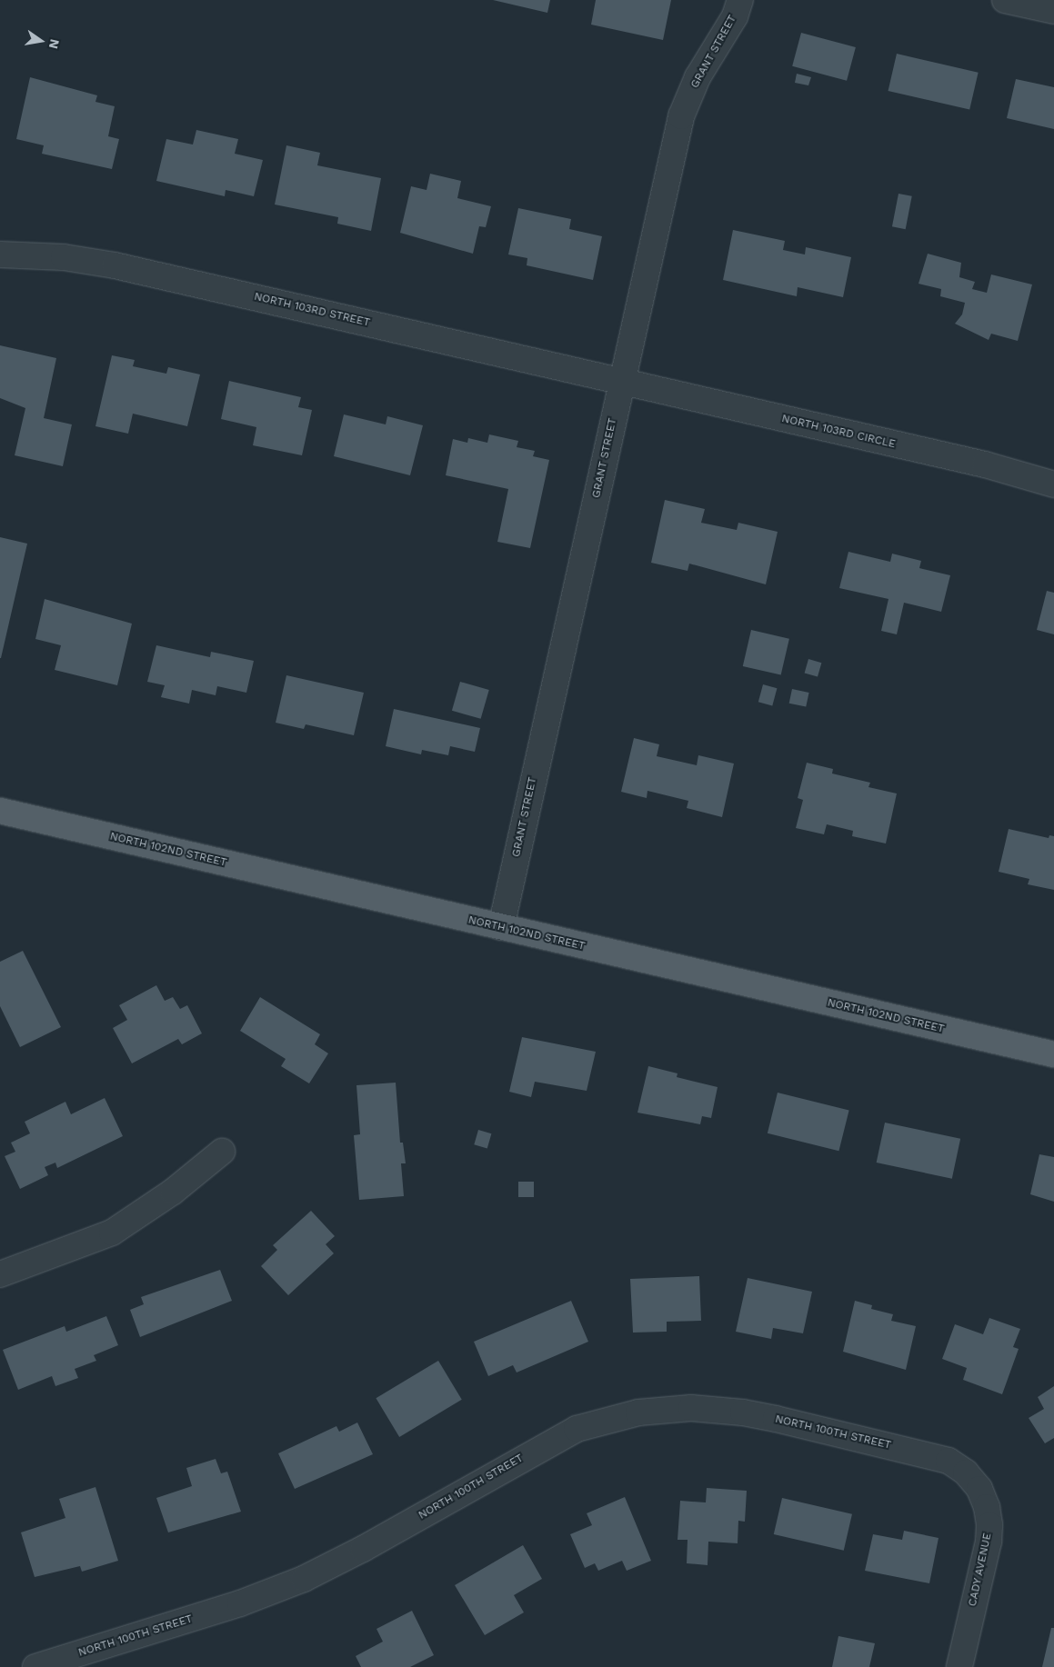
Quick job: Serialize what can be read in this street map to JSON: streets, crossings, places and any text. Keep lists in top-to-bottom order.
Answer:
{
  "streets": {
    "main road": ["NORTH 102ND STREET"],
    "street": [
      "GRANT STREET",
      "NORTH 103RD STREET",
      "NORTH 103RD CIRCLE",
      "NORTH 100TH STREET",
      "CADY AVENUE"
    ]
  },
  "crossings": [
    ["GRANT STREET", "NORTH 103RD STREET"],
    ["GRANT STREET", "NORTH 103RD CIRCLE"],
    ["GRANT STREET", "NORTH 102ND STREET"],
    ["NORTH 103RD STREET", "NORTH 103RD CIRCLE"],
    ["NORTH 100TH STREET", "CADY AVENUE"]
  ],
  "north": "right"
}
